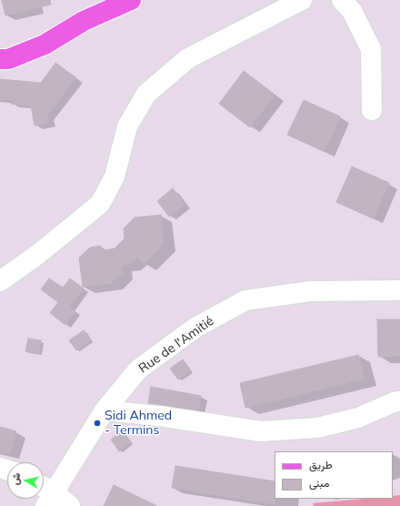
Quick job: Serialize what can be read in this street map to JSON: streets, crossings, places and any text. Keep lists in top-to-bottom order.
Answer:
{
  "streets": {
    "street": ["Rue de l'Amitié"]
  },
  "places": ["Sidi Ahmed - Termins"],
  "legend": ["طريق", "مبنى"],
  "north": "left"
}
